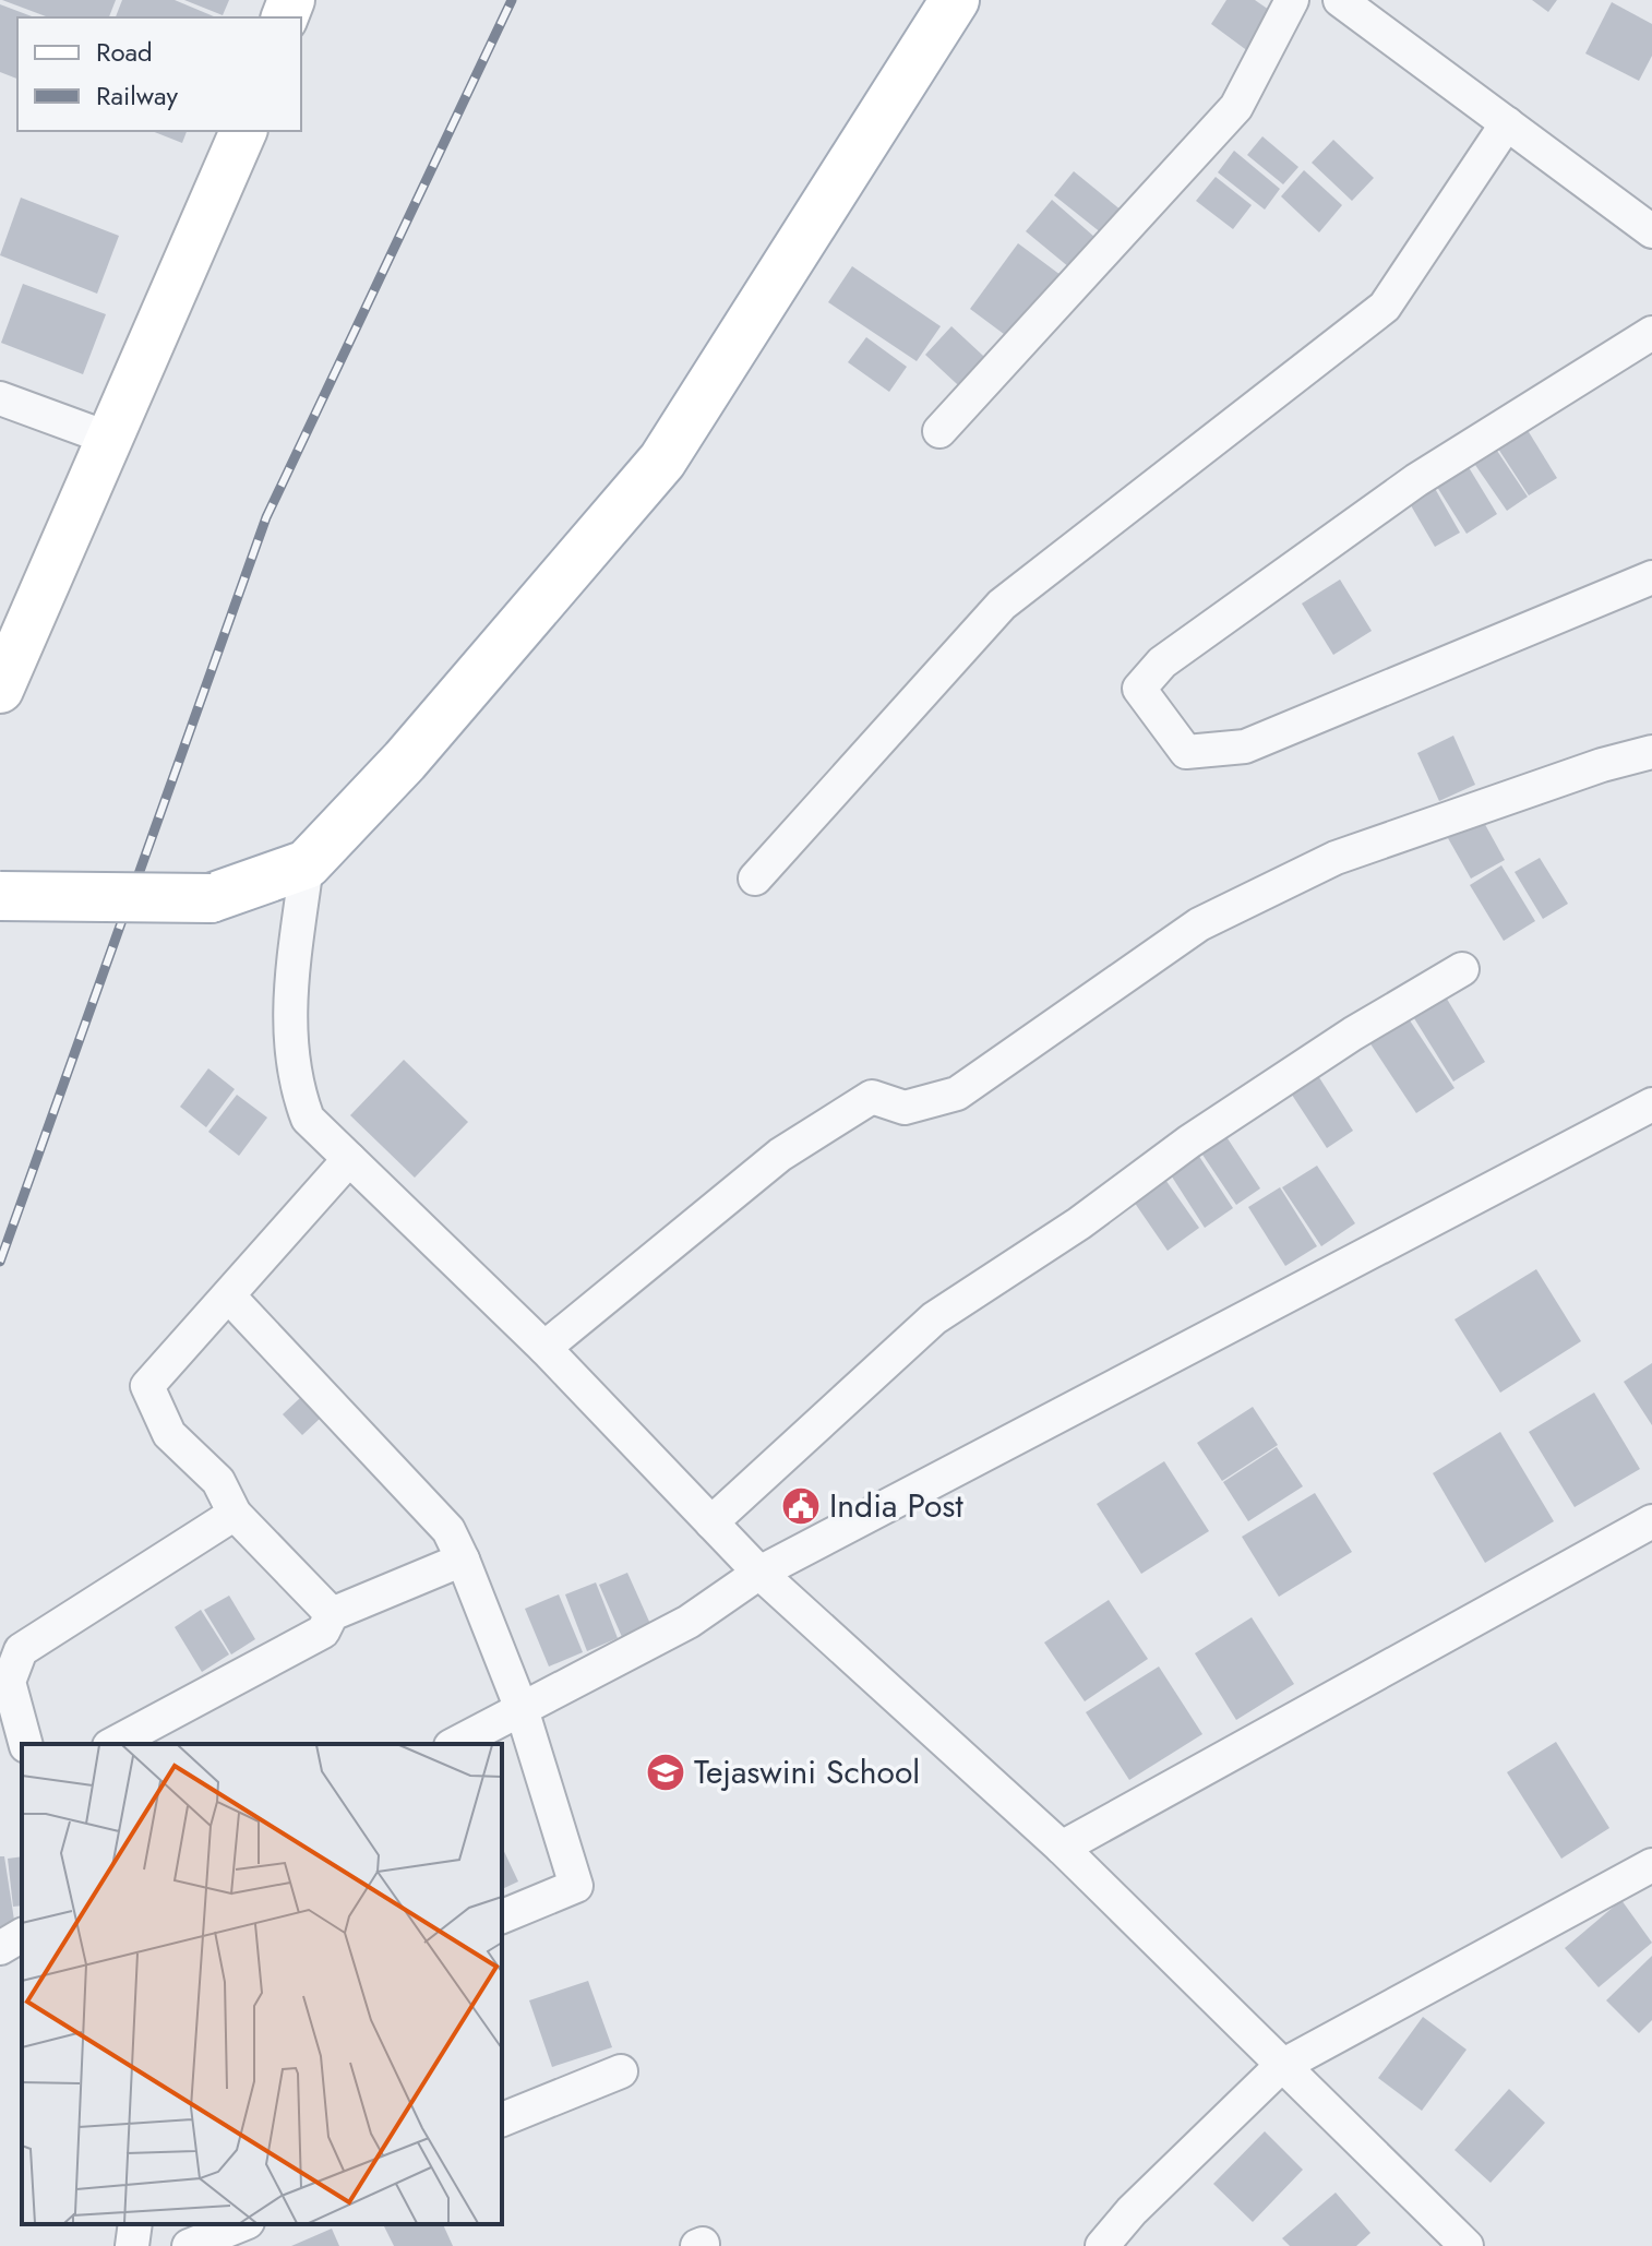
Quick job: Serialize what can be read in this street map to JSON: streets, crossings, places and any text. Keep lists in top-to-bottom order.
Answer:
{
  "places": {
    "public building": ["India Post"],
    "school or university": ["Tejaswini School"]
  },
  "legend": ["Road", "Railway"]
}
